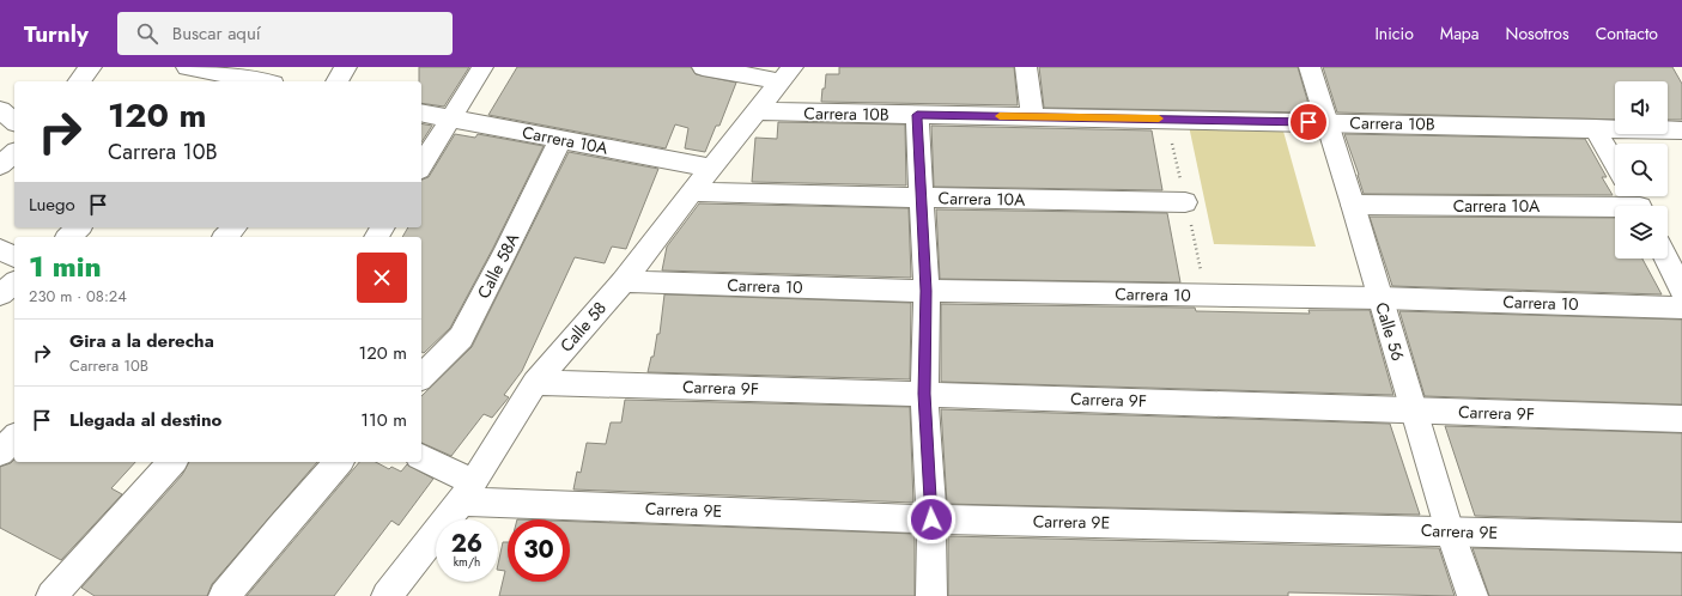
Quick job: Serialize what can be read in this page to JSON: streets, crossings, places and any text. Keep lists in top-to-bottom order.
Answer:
{
  "streets": {
    "street": [
      "Carrera 10B",
      "Carrera 10A",
      "Calle 58A",
      "Carrera 10",
      "Calle 58",
      "Calle 56",
      "Carrera 9F",
      "Carrera 9E"
    ]
  },
  "crossings": [
    ["Carrera 10B", "Calle 58"],
    ["Carrera 10B", "Calle 56"],
    ["Carrera 10A", "Calle 58A"],
    ["Carrera 10A", "Calle 58"],
    ["Carrera 10A", "Calle 56"],
    ["Carrera 10", "Calle 58"],
    ["Carrera 10", "Calle 56"],
    ["Calle 58", "Carrera 9F"],
    ["Calle 58", "Carrera 9E"],
    ["Calle 56", "Carrera 9F"],
    ["Calle 56", "Carrera 9E"]
  ],
  "page": {
    "header": "Turnly",
    "search": "Buscar aquí",
    "nav": [
      "Inicio",
      "Mapa",
      "Nosotros",
      "Contacto"
    ],
    "turn": ["120 m", "Carrera 10B"],
    "then": "Luego",
    "heading": ["1 min", "230 m · 08:24"],
    "list": [
      {
        "name": "Gira a la derecha",
        "note": "Carrera 10B",
        "value": "120 m"
      },
      {
        "name": "Llegada al destino",
        "value": "110 m"
      }
    ],
    "speed": "26 km/h",
    "limit": "30"
  }
}
